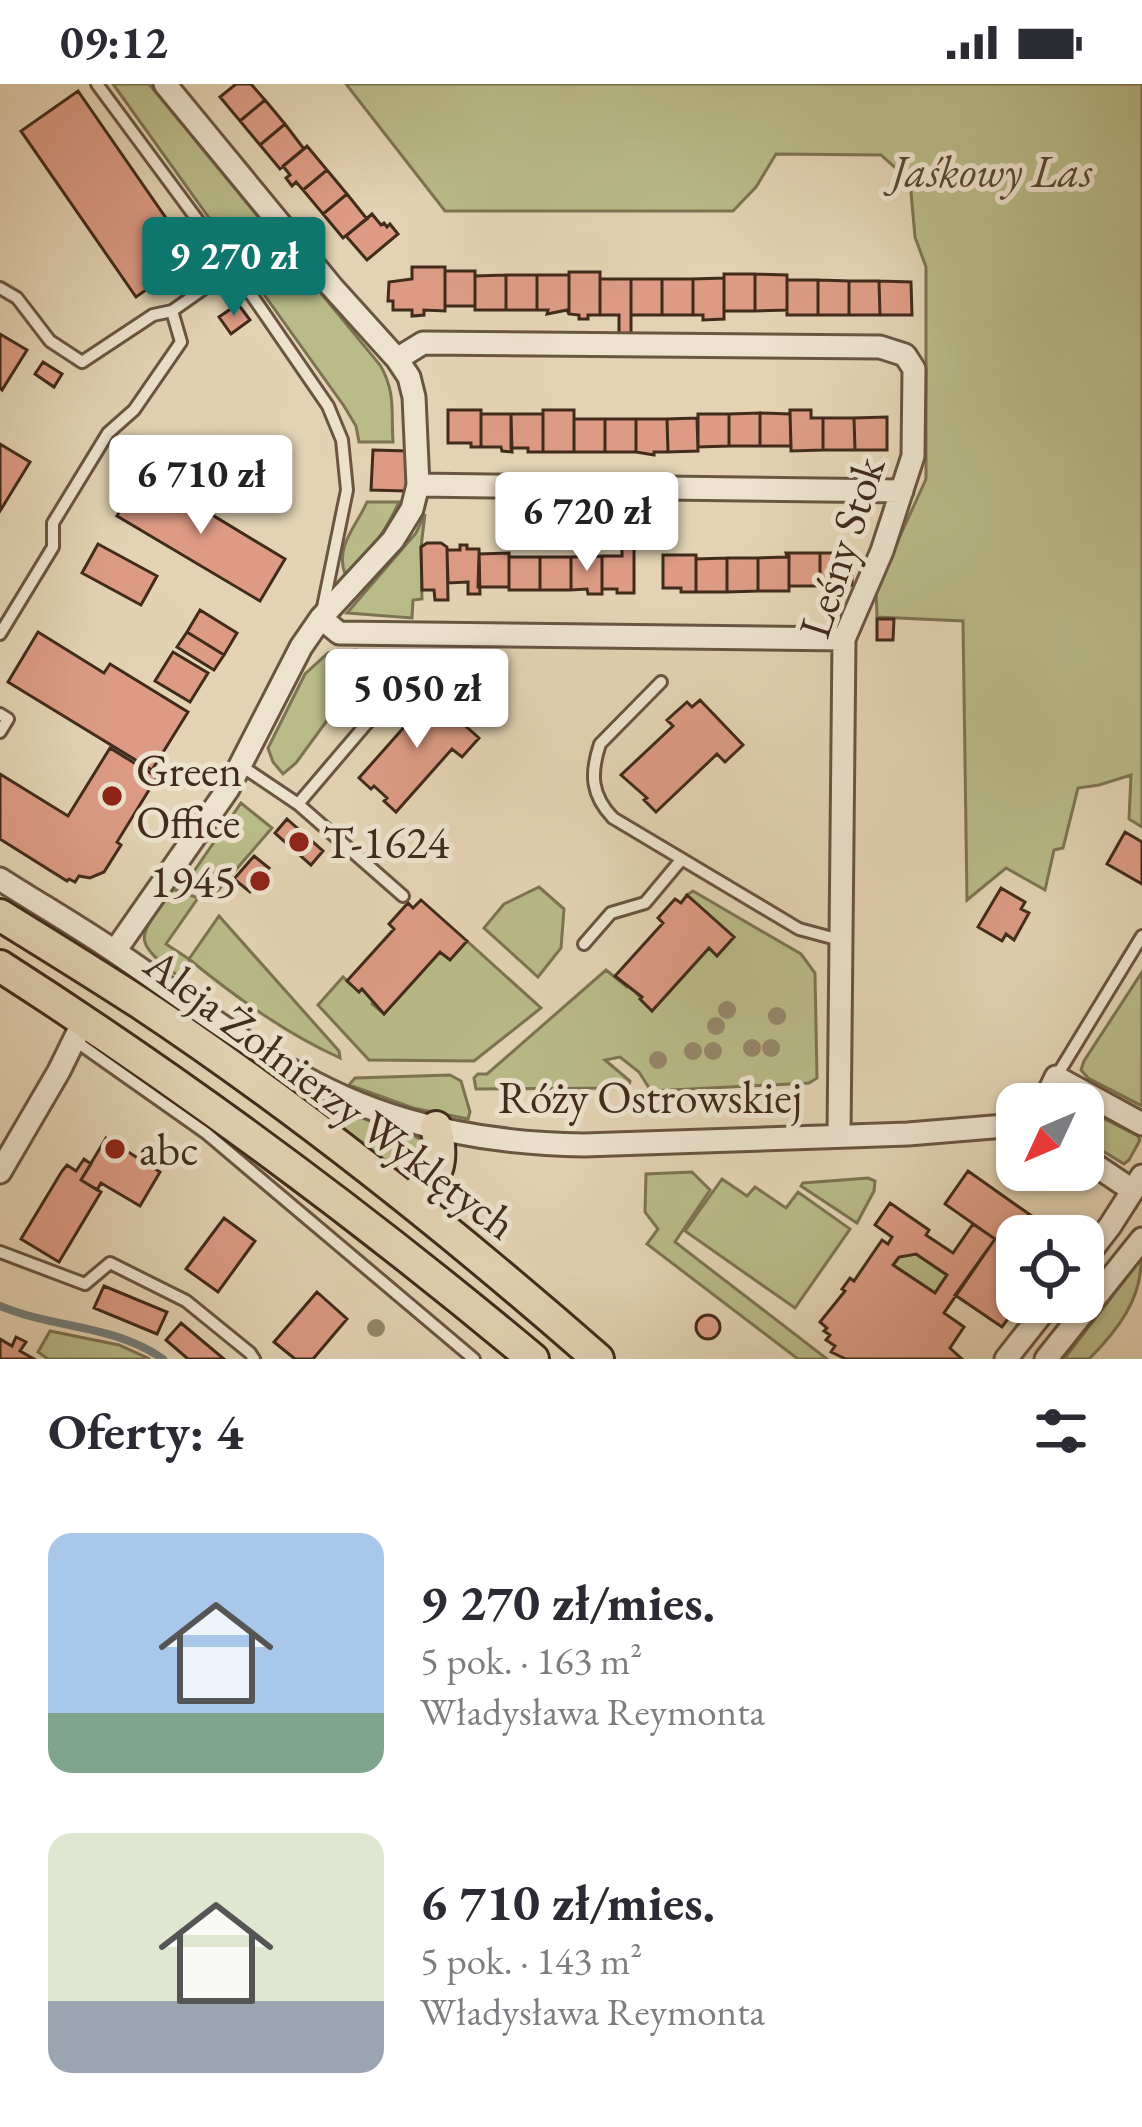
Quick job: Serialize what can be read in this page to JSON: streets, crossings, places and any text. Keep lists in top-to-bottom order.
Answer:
{
  "streets": {
    "main road": ["Aleja Żołnierzy Wyklętych"],
    "street": ["Leśny Stok", "Róży Ostrowskiej"]
  },
  "crossings": [
    ["Leśny Stok", "Róży Ostrowskiej"]
  ],
  "parks": ["Jaśkowy Las"],
  "places": [
    "Green Office",
    "T-1624",
    "1945",
    "abc"
  ],
  "north": "bottom left",
  "page": {
    "status": "09:12",
    "price": [
      "9 270 zł",
      "6 710 zł",
      "6 720 zł",
      "5 050 zł"
    ],
    "heading": "Oferty: 4",
    "list": [
      {
        "name": "9 270 zł/mies.",
        "note": "5 pok. · 163 m² · Władysława Reymonta"
      },
      {
        "name": "6 710 zł/mies.",
        "note": "5 pok. · 143 m² · Władysława Reymonta"
      }
    ]
  }
}
